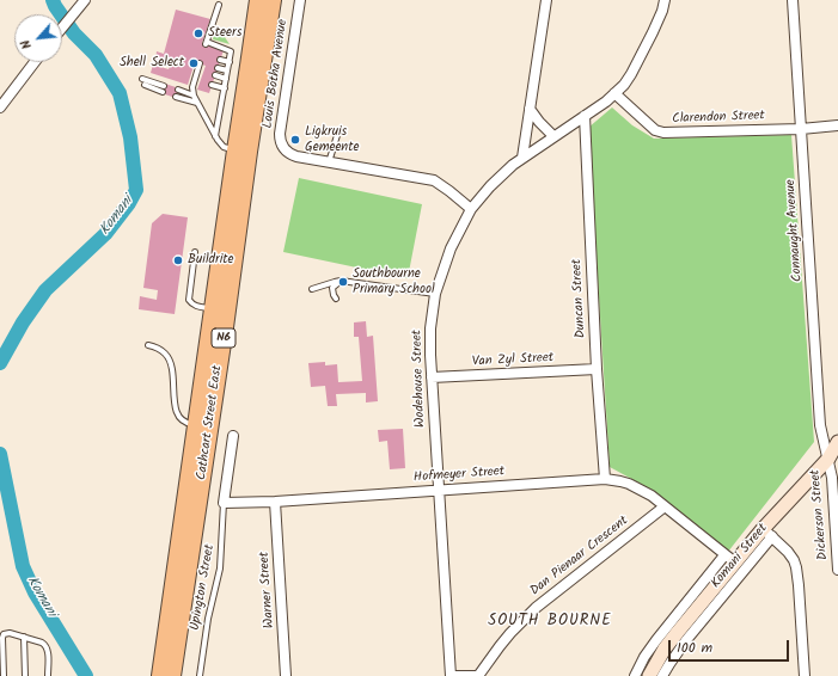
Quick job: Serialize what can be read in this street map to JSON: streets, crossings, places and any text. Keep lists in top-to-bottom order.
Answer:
{
  "streets": {
    "highway": ["N6", "Cathcart Street East"],
    "street": [
      "Louis Botha Avenue",
      "Clarendon Street",
      "Connaught Avenue",
      "Duncan Street",
      "Van Zyl Street",
      "Wodehouse Street",
      "Hofmeyer Street",
      "Dickerson Street",
      "Dan Pienaar Crescent",
      "Komani Street",
      "Warner Street"
    ],
    "lane": ["Upington Street"]
  },
  "crossings": [
    ["Clarendon Street", "Connaught Avenue"],
    ["Clarendon Street", "Wodehouse Street"],
    ["Connaught Avenue", "Dickerson Street"],
    ["Connaught Avenue", "Komani Street"],
    ["Duncan Street", "Van Zyl Street"],
    ["Duncan Street", "Wodehouse Street"],
    ["Duncan Street", "Hofmeyer Street"],
    ["Van Zyl Street", "Wodehouse Street"],
    ["Wodehouse Street", "Hofmeyer Street"],
    ["Wodehouse Street", "Dan Pienaar Crescent"],
    ["Hofmeyer Street", "Dan Pienaar Crescent"],
    ["Hofmeyer Street", "Komani Street"],
    ["Hofmeyer Street", "Upington Street"],
    ["Hofmeyer Street", "Warner Street"],
    ["Dickerson Street", "Komani Street"]
  ],
  "districts": ["SOUTH BOURNE"],
  "water": ["Komani"],
  "places": [
    "Steers",
    "Shell Select",
    "Ligkruis Gemeente",
    "Buildrite",
    "Southbourne Primary School"
  ],
  "scale_bar": "100 m",
  "north": "bottom left"
}
